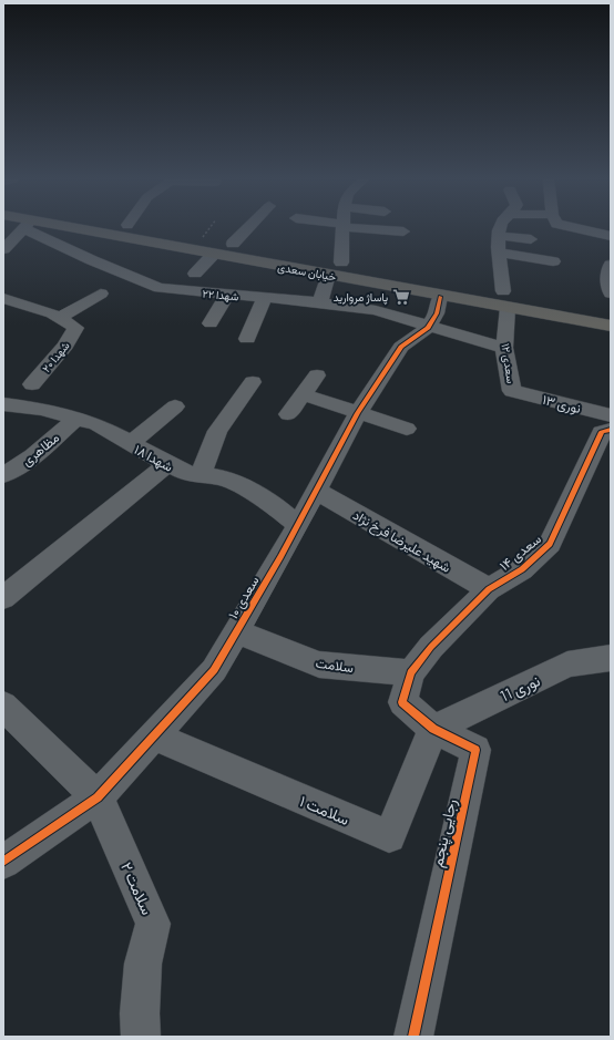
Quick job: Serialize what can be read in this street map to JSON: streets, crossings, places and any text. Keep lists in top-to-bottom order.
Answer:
{
  "streets": {
    "main road": ["خیابان سعدی"],
    "street": [
      "شهدا ۲۲",
      "شهدا ۲۰",
      "سعدی ۱۲",
      "نوری ۱۳",
      "مظاهری",
      "شهدا ۱۸",
      "شهید علیرضا فرخ نژاد",
      "سعدی ۱۴",
      "سعدی ۱۰",
      "سلامت",
      "نوری 11",
      "سلامت ۱",
      "رجایی پنجم",
      "سلامت ۲"
    ]
  },
  "crossings": [
    ["خیابان سعدی", "سعدی ۱۲"],
    ["خیابان سعدی", "سعدی ۱۰"],
    ["شهدا ۲۲", "سعدی ۱۲"],
    ["شهدا ۲۲", "سعدی ۱۰"],
    ["سعدی ۱۲", "نوری ۱۳"],
    ["مظاهری", "شهدا ۱۸"],
    ["شهدا ۱۸", "سعدی ۱۰"],
    ["شهید علیرضا فرخ نژاد", "سعدی ۱۴"],
    ["شهید علیرضا فرخ نژاد", "سعدی ۱۰"],
    ["سعدی ۱۴", "سلامت"],
    ["سعدی ۱۴", "رجایی پنجم"],
    ["سعدی ۱۰", "سلامت"],
    ["سعدی ۱۰", "سلامت ۱"],
    ["سعدی ۱۰", "سلامت ۲"],
    ["سلامت", "رجایی پنجم"],
    ["نوری 11", "سلامت ۱"],
    ["نوری 11", "رجایی پنجم"],
    ["سلامت ۱", "رجایی پنجم"]
  ],
  "places": {
    "supermarket": ["پاساژ مروارید"]
  }
}
